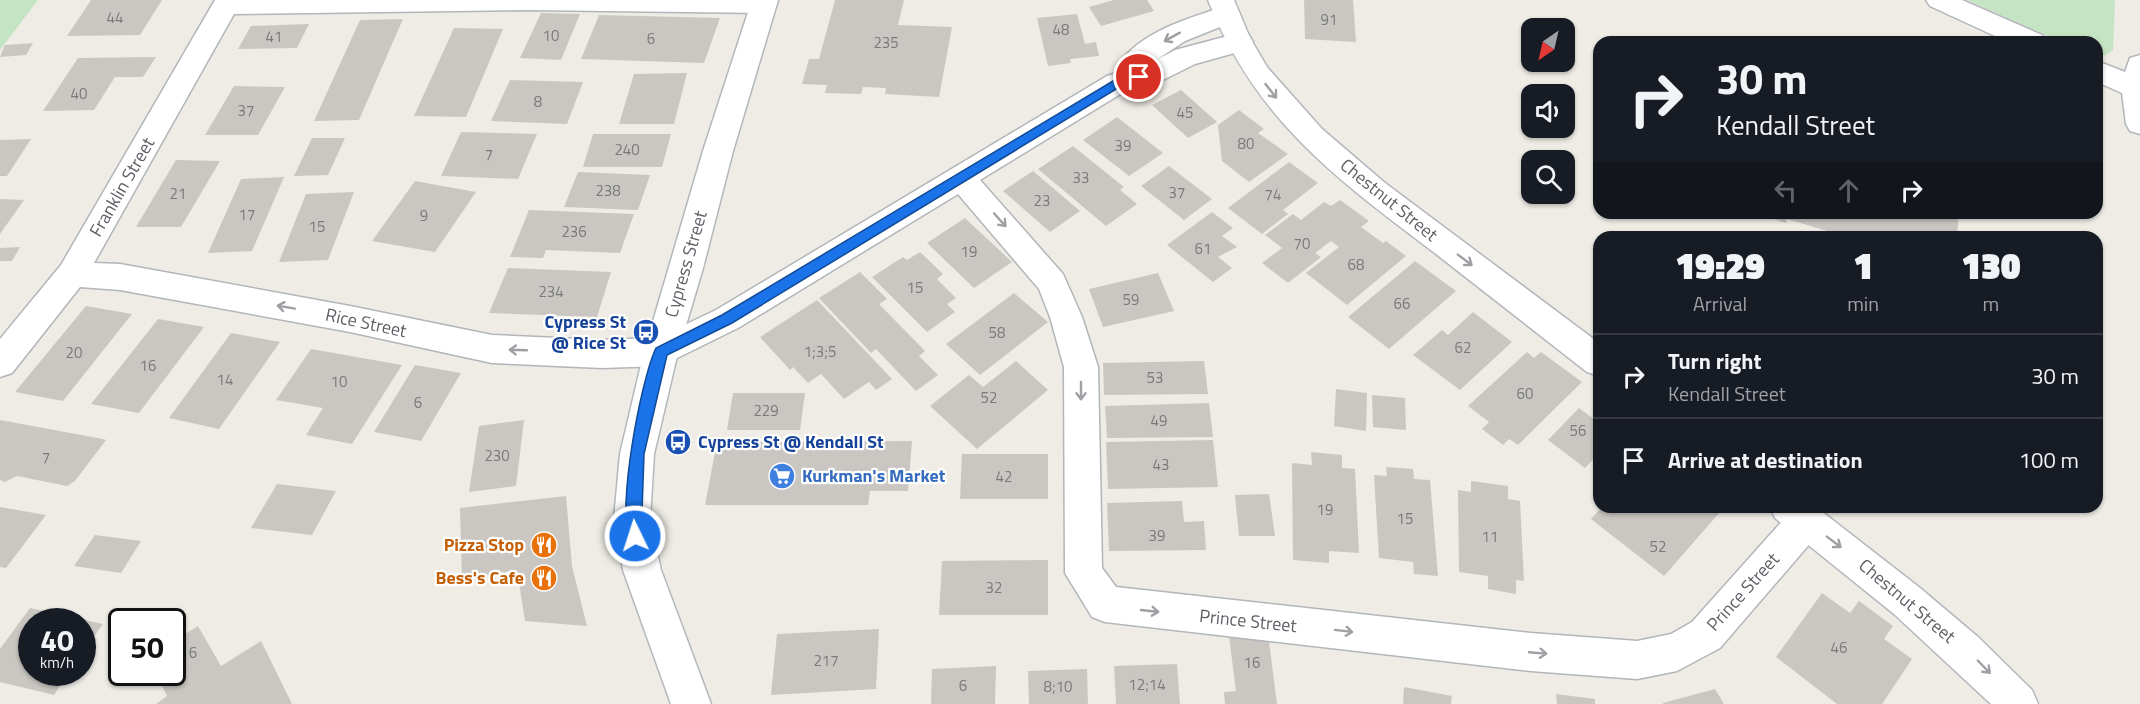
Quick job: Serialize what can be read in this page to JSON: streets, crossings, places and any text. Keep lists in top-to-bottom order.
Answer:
{
  "streets": {
    "street": [
      "Franklin Street",
      "Chestnut Street",
      "Cypress Street",
      "Rice Street",
      "Prince Street"
    ]
  },
  "crossings": [
    ["Franklin Street", "Rice Street"],
    ["Chestnut Street", "Prince Street"],
    ["Cypress Street", "Rice Street"]
  ],
  "one_way": ["Chestnut Street", "Rice Street"],
  "places": {
    "bus stop": ["Cypress St @ Rice St", "Cypress St @ Kendall St"],
    "supermarket": ["Kurkman's Market"],
    "restaurant": ["Pizza Stop", "Bess's Cafe"]
  },
  "house_numbers": [
    "44",
    "91",
    "48",
    "10",
    "41",
    "6",
    "235",
    "40",
    "8",
    "37",
    "45",
    "80",
    "39",
    "240",
    "7",
    "33",
    "238",
    "37",
    "21",
    "74",
    "23",
    "17",
    "9",
    "15",
    "236",
    "70",
    "61",
    "19",
    "68",
    "15",
    "234",
    "59",
    "66",
    "58",
    "62",
    "1;3;5",
    "20",
    "16",
    "53",
    "14",
    "10",
    "60",
    "52",
    "6",
    "229",
    "49",
    "56",
    "230",
    "7",
    "43",
    "42",
    "19",
    "15",
    "39",
    "11",
    "52",
    "32",
    "46",
    "6",
    "217",
    "16",
    "12;14",
    "6",
    "8;10"
  ],
  "north": "bottom left",
  "page": {
    "turn": ["30 m", "Kendall Street"],
    "eta": [
      "19:29",
      "Arrival",
      "1",
      "min",
      "130",
      "m"
    ],
    "list": [
      {
        "name": "Turn right",
        "note": "Kendall Street",
        "value": "30 m"
      },
      {
        "name": "Arrive at destination",
        "value": "100 m"
      }
    ],
    "speed": "40 km/h",
    "limit": "50"
  }
}
